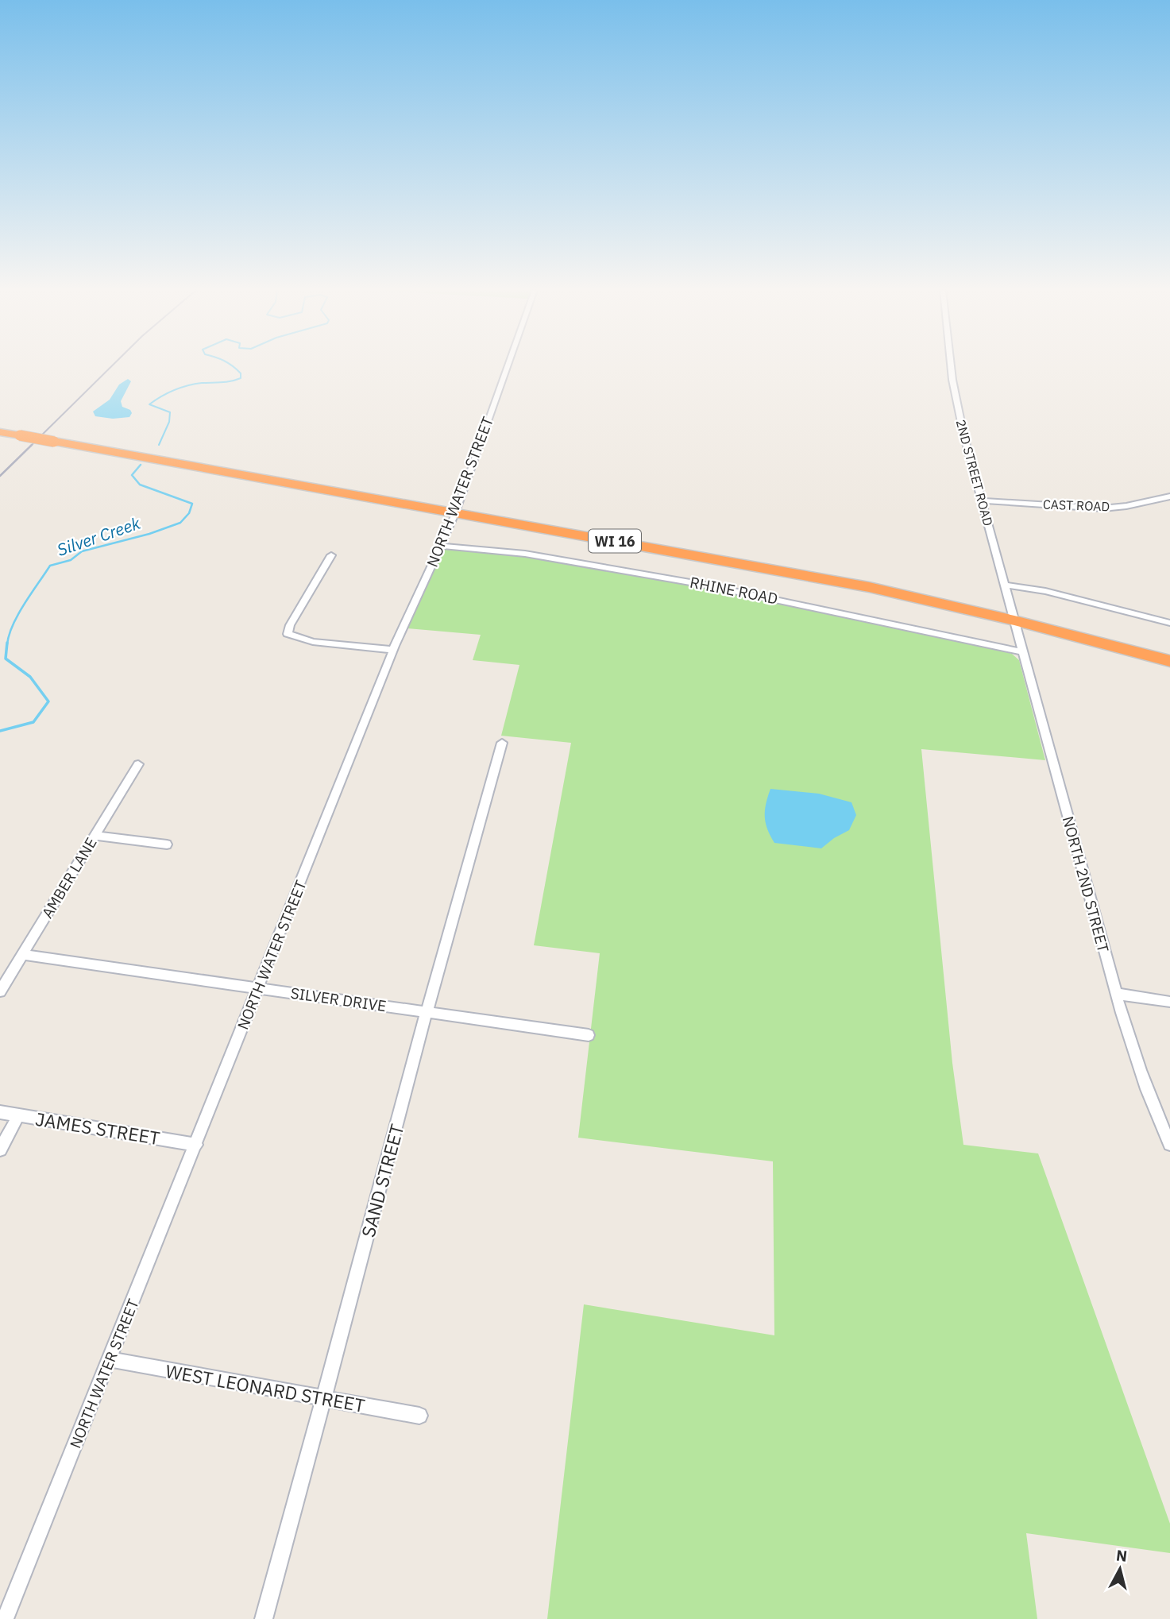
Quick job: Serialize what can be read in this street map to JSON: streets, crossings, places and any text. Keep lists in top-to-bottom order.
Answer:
{
  "streets": {
    "highway": ["WI 16"],
    "street": [
      "2ND STREET ROAD",
      "NORTH WATER STREET",
      "CAST ROAD",
      "RHINE ROAD",
      "AMBER LANE",
      "NORTH 2ND STREET",
      "SILVER DRIVE",
      "JAMES STREET",
      "SAND STREET",
      "WEST LEONARD STREET"
    ]
  },
  "crossings": [
    ["2ND STREET ROAD", "CAST ROAD"],
    ["2ND STREET ROAD", "WI 16"],
    ["2ND STREET ROAD", "NORTH 2ND STREET"],
    ["NORTH WATER STREET", "WI 16"],
    ["NORTH WATER STREET", "RHINE ROAD"],
    ["NORTH WATER STREET", "SILVER DRIVE"],
    ["NORTH WATER STREET", "JAMES STREET"],
    ["NORTH WATER STREET", "WEST LEONARD STREET"],
    ["WI 16", "NORTH 2ND STREET"],
    ["RHINE ROAD", "NORTH 2ND STREET"],
    ["AMBER LANE", "SILVER DRIVE"],
    ["SILVER DRIVE", "SAND STREET"],
    ["SAND STREET", "WEST LEONARD STREET"]
  ],
  "water": ["Silver Creek"],
  "north": "top"
}
